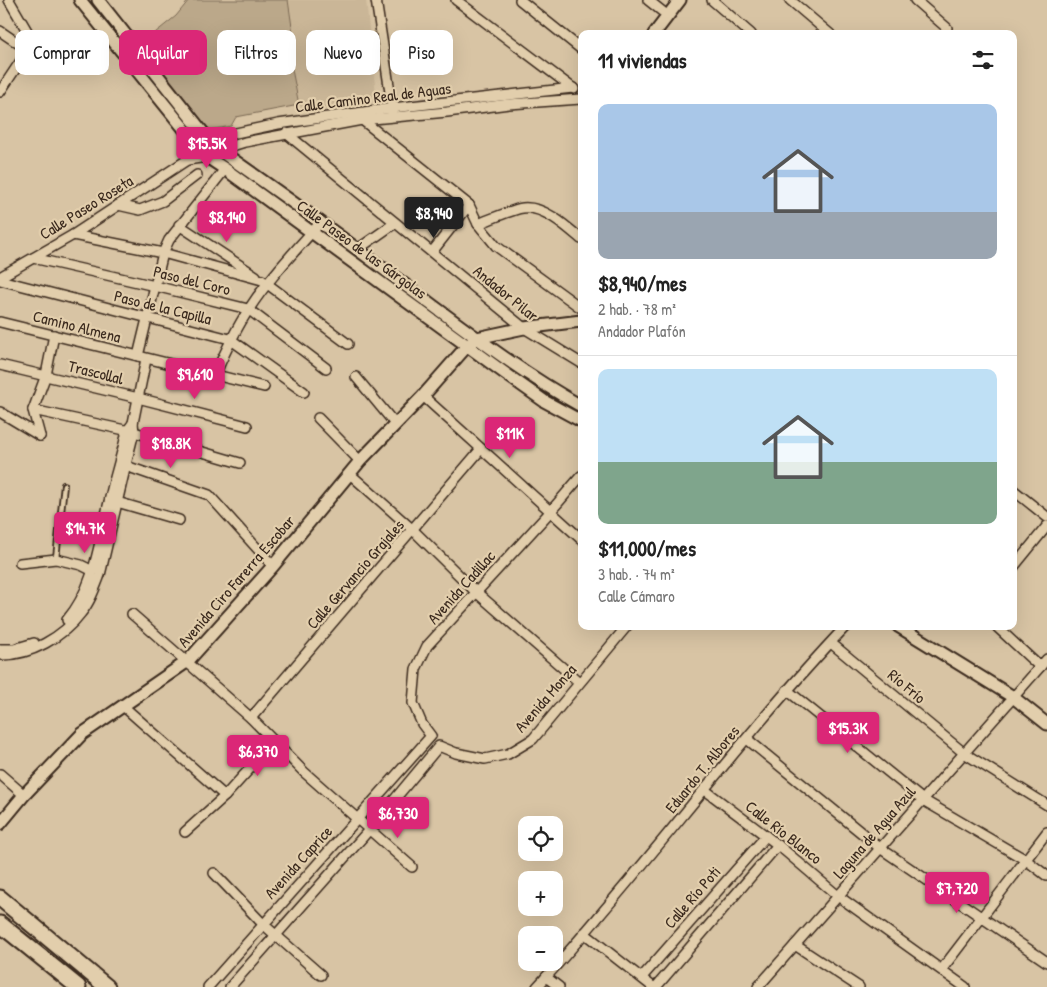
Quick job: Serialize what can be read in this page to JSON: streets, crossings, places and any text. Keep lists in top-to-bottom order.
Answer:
{
  "streets": {
    "street": [
      "Calle Camino Real de Aguas",
      "Calle Paseo Roseta",
      "Calle Paseo de las Gárgolas",
      "Paso del Coro",
      "Andador Pilar",
      "Paso de la Capilla",
      "Camino Almena",
      "Trascollal",
      "Calle Gervancio Grajales",
      "Avenida Ciro Farerra Escobar",
      "Avenida Cadillac",
      "Río Frío",
      "Avenida Monza",
      "Eduardo T. Albores",
      "Calle Río Blanco",
      "Laguna de Agua Azul",
      "Avenida Caprice",
      "Calle Río Poti"
    ]
  },
  "crossings": [
    ["Calle Camino Real de Aguas", "Calle Paseo Roseta"],
    ["Calle Camino Real de Aguas", "Calle Paseo de las Gárgolas"],
    ["Calle Camino Real de Aguas", "Andador Pilar"],
    ["Calle Paseo Roseta", "Calle Paseo de las Gárgolas"],
    ["Calle Paseo Roseta", "Paso del Coro"],
    ["Calle Paseo Roseta", "Paso de la Capilla"],
    ["Calle Paseo de las Gárgolas", "Avenida Ciro Farerra Escobar"],
    ["Avenida Cadillac", "Avenida Caprice"],
    ["Río Frío", "Eduardo T. Albores"],
    ["Río Frío", "Laguna de Agua Azul"],
    ["Avenida Monza", "Avenida Caprice"],
    ["Eduardo T. Albores", "Calle Río Blanco"],
    ["Calle Río Blanco", "Laguna de Agua Azul"],
    ["Calle Río Blanco", "Calle Río Poti"]
  ],
  "page": {
    "chip": [
      "Comprar",
      "Alquilar",
      "Filtros",
      "Nuevo",
      "Piso"
    ],
    "heading": "11 viviendas",
    "list": [
      {
        "name": "$8,940/mes",
        "note": "2 hab. · 78 m² · Andador Plafón"
      },
      {
        "name": "$11,000/mes",
        "note": "3 hab. · 74 m² · Calle Cámaro"
      }
    ],
    "price": [
      "$15.5K",
      "$8,940",
      "$8,140",
      "$9,610",
      "$11K",
      "$18.8K",
      "$14.7K",
      "$15.3K",
      "$6,370",
      "$6,730",
      "$7,720"
    ],
    "map_buttons": ["+", "−"]
  }
}
